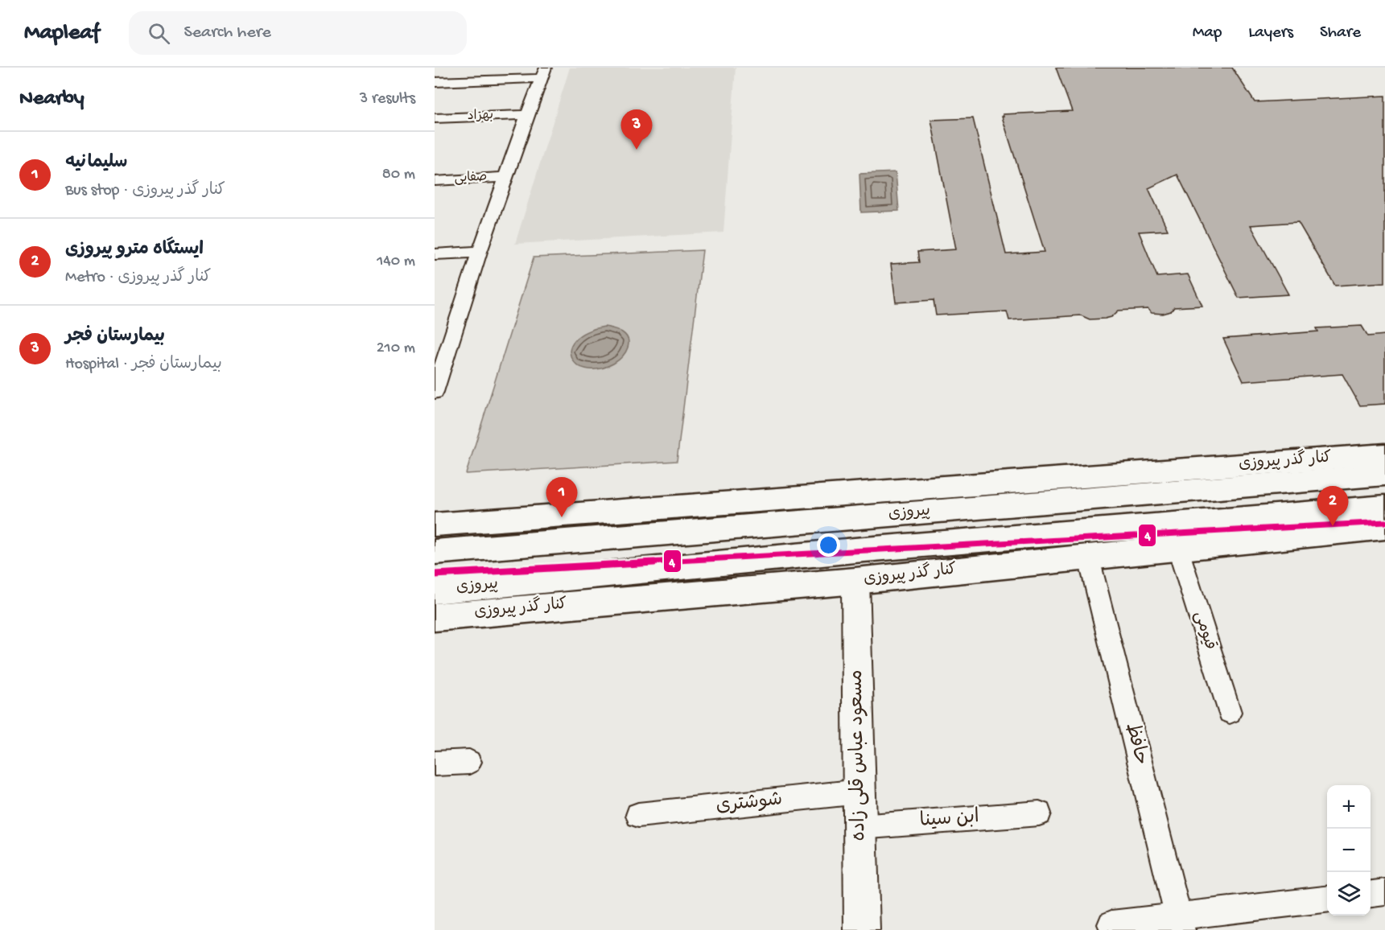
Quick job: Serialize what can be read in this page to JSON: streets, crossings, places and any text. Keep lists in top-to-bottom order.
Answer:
{
  "streets": {
    "main road": ["کنار گذر پیروزی", "پیروزی"],
    "street": [
      "بهزاد",
      "صفایی",
      "قیومی",
      "حافظ",
      "مسعود عباس قلی زاده",
      "شوشتری",
      "ابن سینا"
    ]
  },
  "crossings": [
    ["کنار گذر پیروزی", "پیروزی"],
    ["کنار گذر پیروزی", "قیومی"],
    ["کنار گذر پیروزی", "حافظ"],
    ["کنار گذر پیروزی", "مسعود عباس قلی زاده"],
    ["پیروزی", "حافظ"],
    ["مسعود عباس قلی زاده", "شوشتری"],
    ["مسعود عباس قلی زاده", "ابن سینا"]
  ],
  "lines": ["transit line 4"],
  "page": {
    "header": "Mapleaf",
    "search": "Search here",
    "nav": ["Map", "Layers", "Share"],
    "heading": ["Nearby", "3 results"],
    "pins": ["3", "1", "2"],
    "list": [
      {
        "mark": "1",
        "name": "سلیمانیه",
        "note": "Bus stop · کنار گذر پیروزی",
        "value": "80 m"
      },
      {
        "mark": "2",
        "name": "ایستگاه مترو پیروزی",
        "note": "Metro · کنار گذر پیروزی",
        "value": "140 m"
      },
      {
        "mark": "3",
        "name": "بیمارستان فجر",
        "note": "Hospital · بیمارستان فجر",
        "value": "210 m"
      }
    ],
    "map_buttons": ["+", "−"]
  }
}
